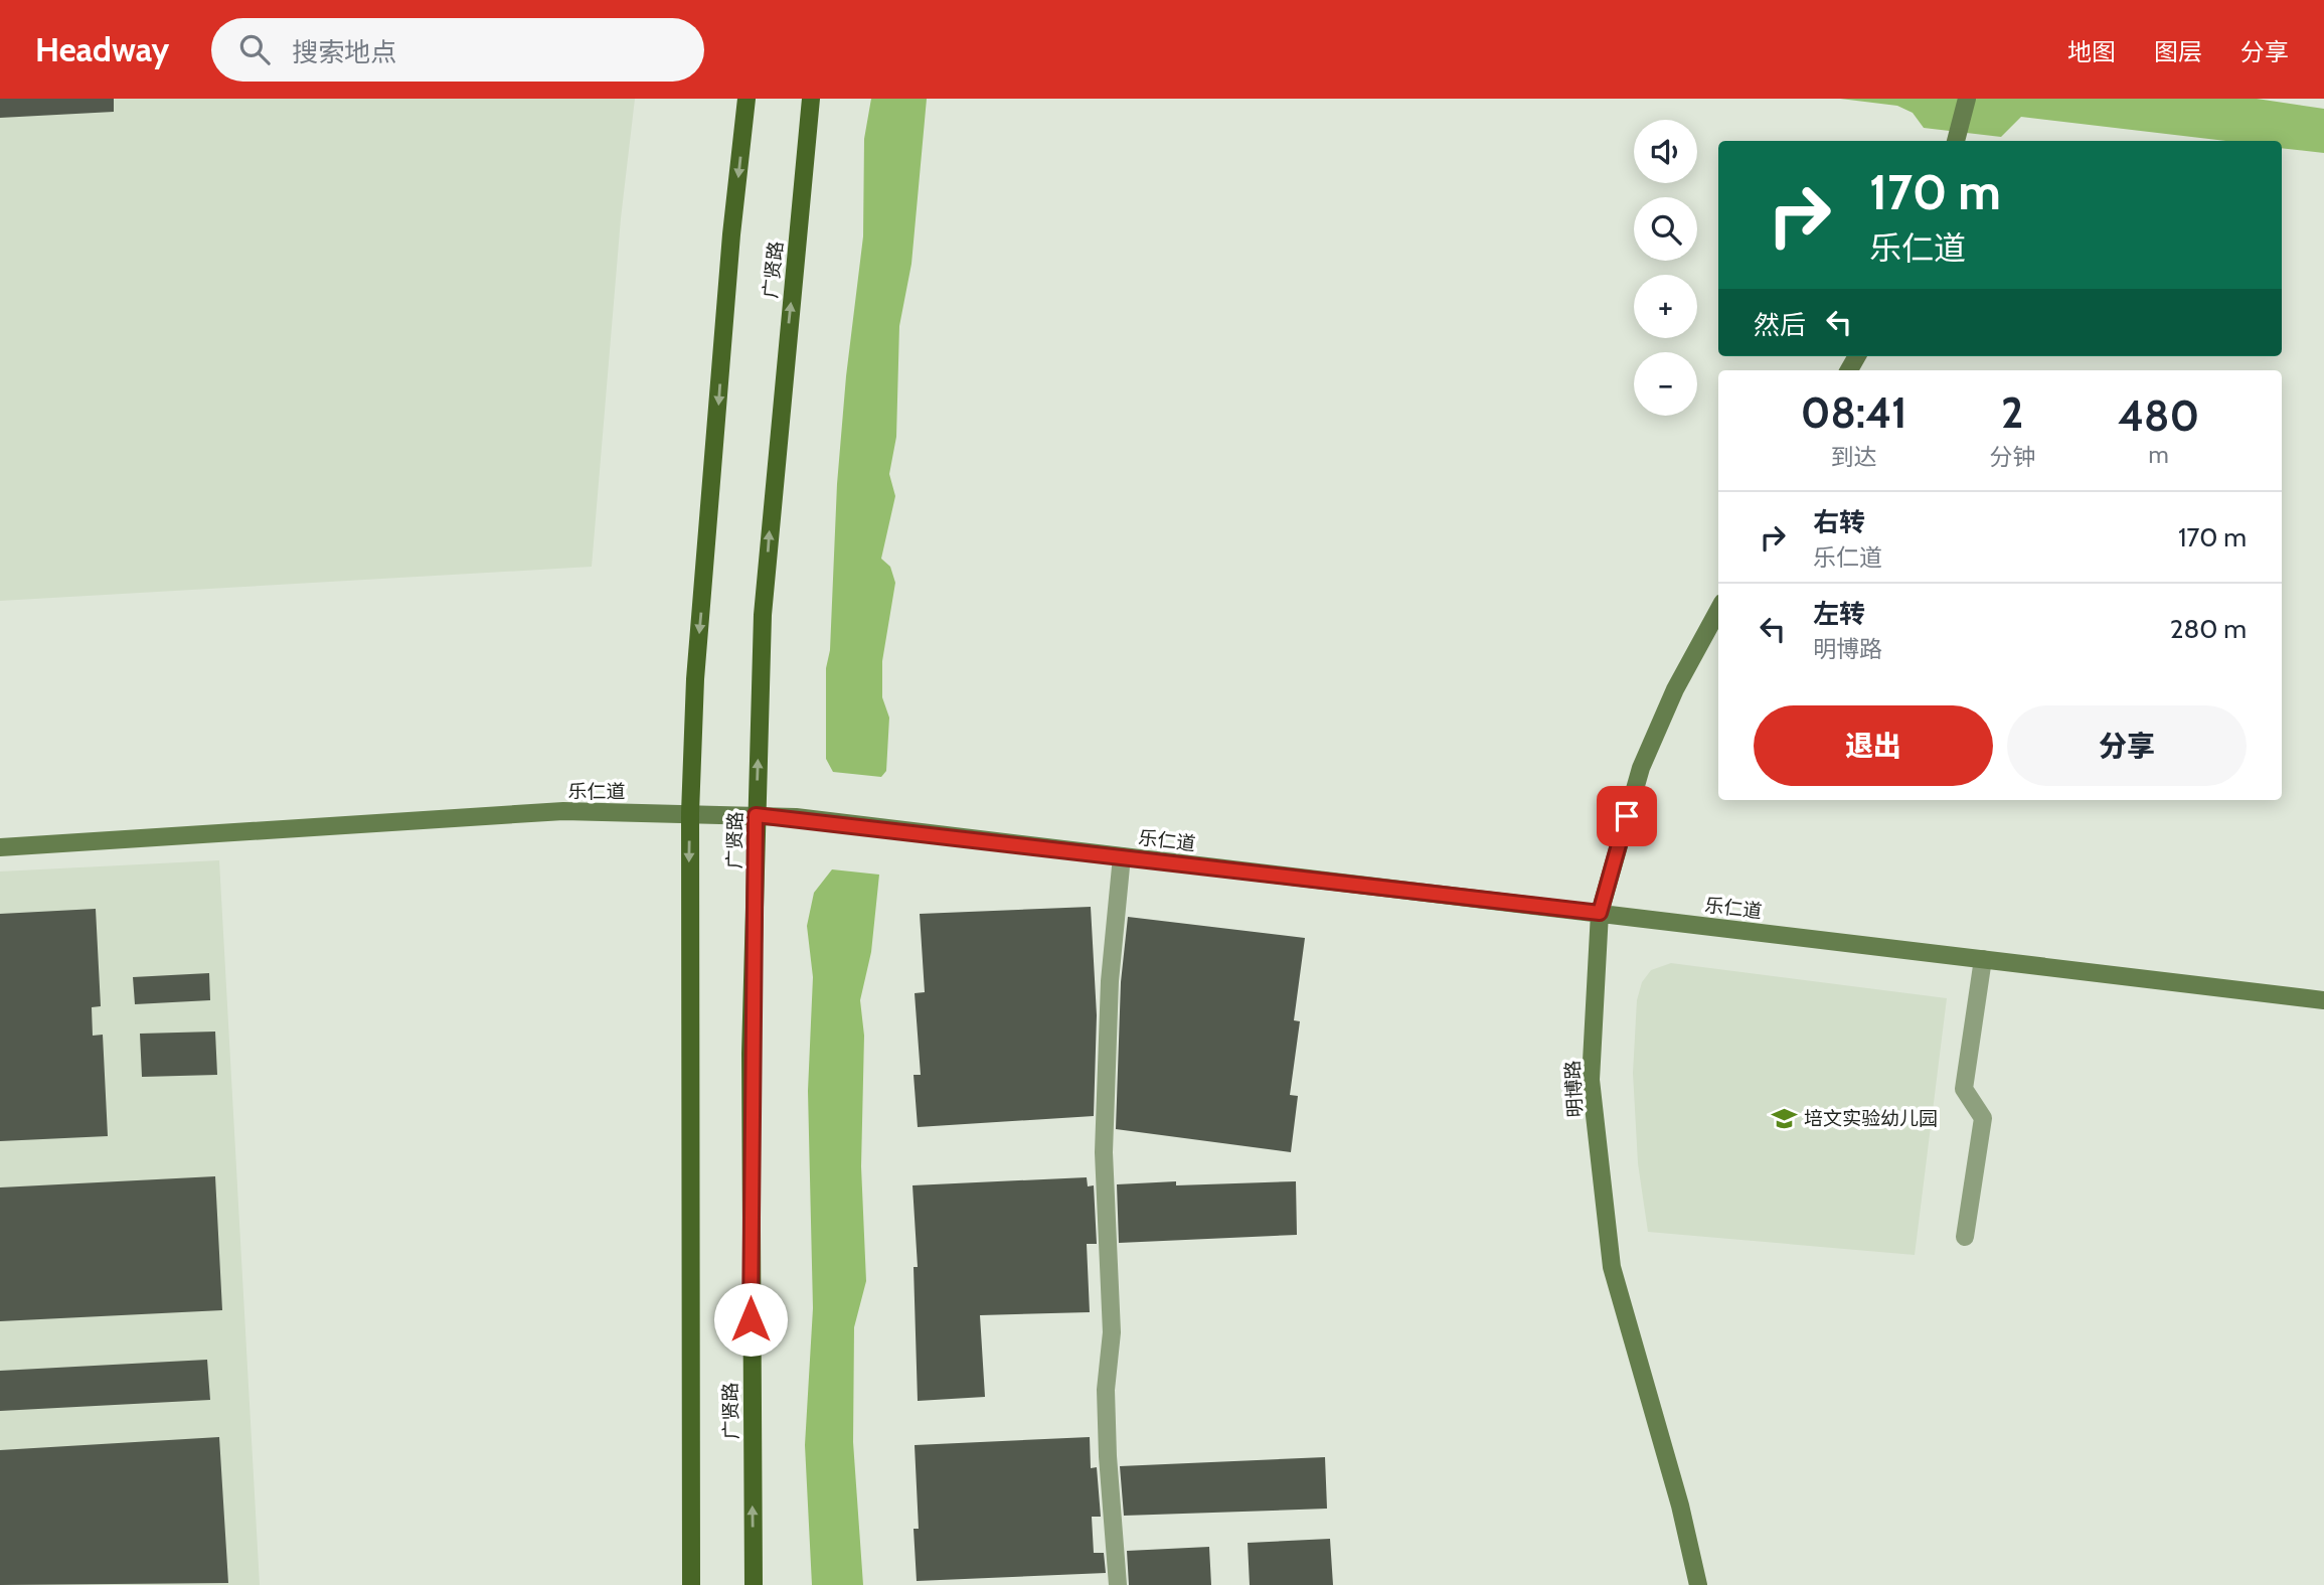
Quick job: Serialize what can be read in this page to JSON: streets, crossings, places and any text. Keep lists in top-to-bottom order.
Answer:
{
  "streets": {
    "main road": ["广贤路"],
    "street": ["乐仁道", "明博路"]
  },
  "crossings": [
    ["广贤路", "乐仁道"],
    ["乐仁道", "明博路"]
  ],
  "places": {
    "school or university": ["培文实验幼儿园"]
  },
  "page": {
    "header": "Headway",
    "search": "搜索地点",
    "nav": ["地图", "图层", "分享"],
    "map_buttons": ["+", "−"],
    "turn": ["170 m", "乐仁道"],
    "then": "然后",
    "eta": [
      "08:41",
      "到达",
      "2",
      "分钟",
      "480",
      "m"
    ],
    "list": [
      {
        "name": "右转",
        "note": "乐仁道",
        "value": "170 m"
      },
      {
        "name": "左转",
        "note": "明博路",
        "value": "280 m"
      }
    ],
    "buttons": ["退出", "分享"]
  }
}
